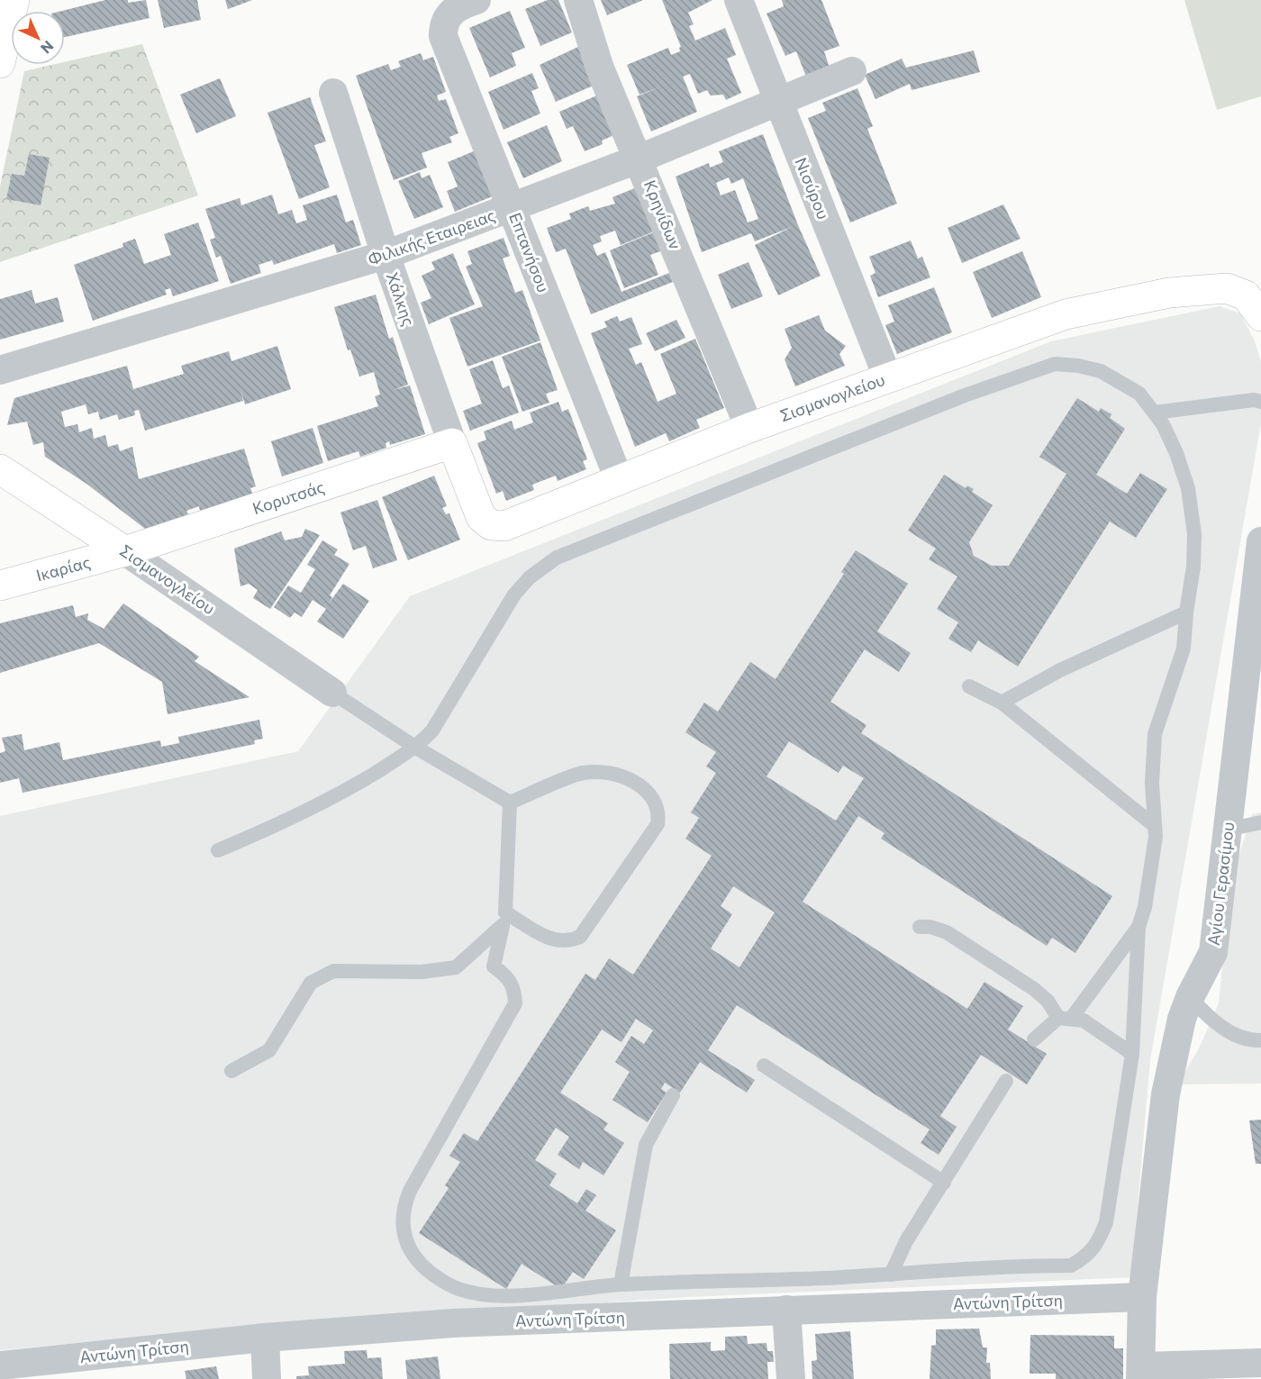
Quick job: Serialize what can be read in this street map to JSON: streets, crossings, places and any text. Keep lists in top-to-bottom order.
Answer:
{
  "streets": {
    "street": [
      "Νισύρου",
      "Κρηνίδων",
      "Φιλικής Εταιρειας",
      "Επτανήσου",
      "Χάλκης",
      "Σισμανογλείου",
      "Κορυτσάς",
      "Ικαρίας",
      "Αγίου Γερασίμου",
      "Αντώνη Τρίτση"
    ]
  },
  "crossings": [
    ["Νισύρου", "Φιλικής Εταιρειας"],
    ["Νισύρου", "Σισμανογλείου"],
    ["Κρηνίδων", "Φιλικής Εταιρειας"],
    ["Κρηνίδων", "Σισμανογλείου"],
    ["Φιλικής Εταιρειας", "Επτανήσου"],
    ["Φιλικής Εταιρειας", "Χάλκης"],
    ["Επτανήσου", "Σισμανογλείου"],
    ["Χάλκης", "Σισμανογλείου"],
    ["Χάλκης", "Κορυτσάς"],
    ["Σισμανογλείου", "Κορυτσάς"],
    ["Σισμανογλείου", "Ικαρίας"],
    ["Κορυτσάς", "Ικαρίας"],
    ["Αγίου Γερασίμου", "Αντώνη Τρίτση"]
  ],
  "north": "bottom right"
}
